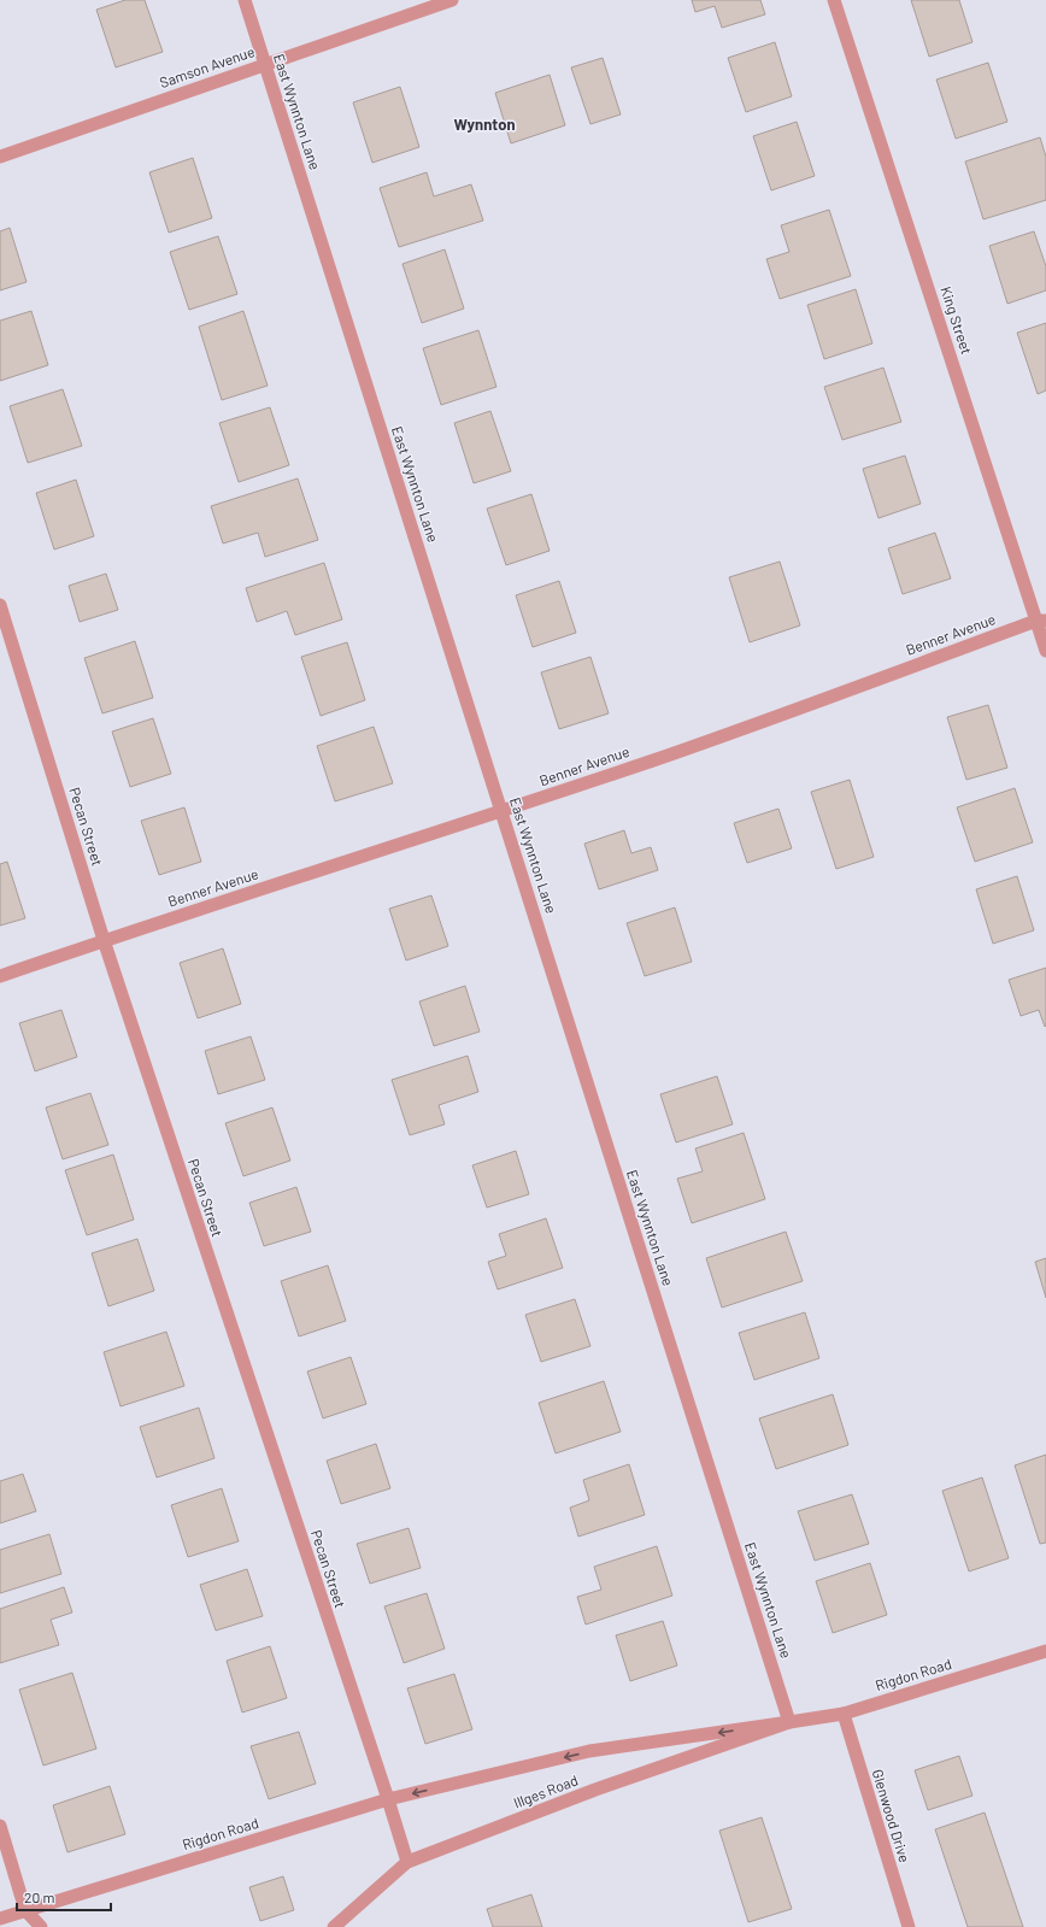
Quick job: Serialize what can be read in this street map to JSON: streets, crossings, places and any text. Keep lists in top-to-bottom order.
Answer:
{
  "streets": {
    "street": [
      "Samson Avenue",
      "East Wynnton Lane",
      "King Street",
      "Benner Avenue",
      "Pecan Street",
      "Rigdon Road",
      "Illges Road",
      "Glenwood Drive"
    ]
  },
  "crossings": [
    ["Samson Avenue", "East Wynnton Lane"],
    ["East Wynnton Lane", "Benner Avenue"],
    ["East Wynnton Lane", "Rigdon Road"],
    ["East Wynnton Lane", "Illges Road"],
    ["King Street", "Benner Avenue"],
    ["Benner Avenue", "Pecan Street"],
    ["Pecan Street", "Rigdon Road"],
    ["Rigdon Road", "Illges Road"],
    ["Rigdon Road", "Glenwood Drive"]
  ],
  "one_way": ["Rigdon Road"],
  "districts": ["Wynnton"],
  "scale_bar": "20 m"
}
